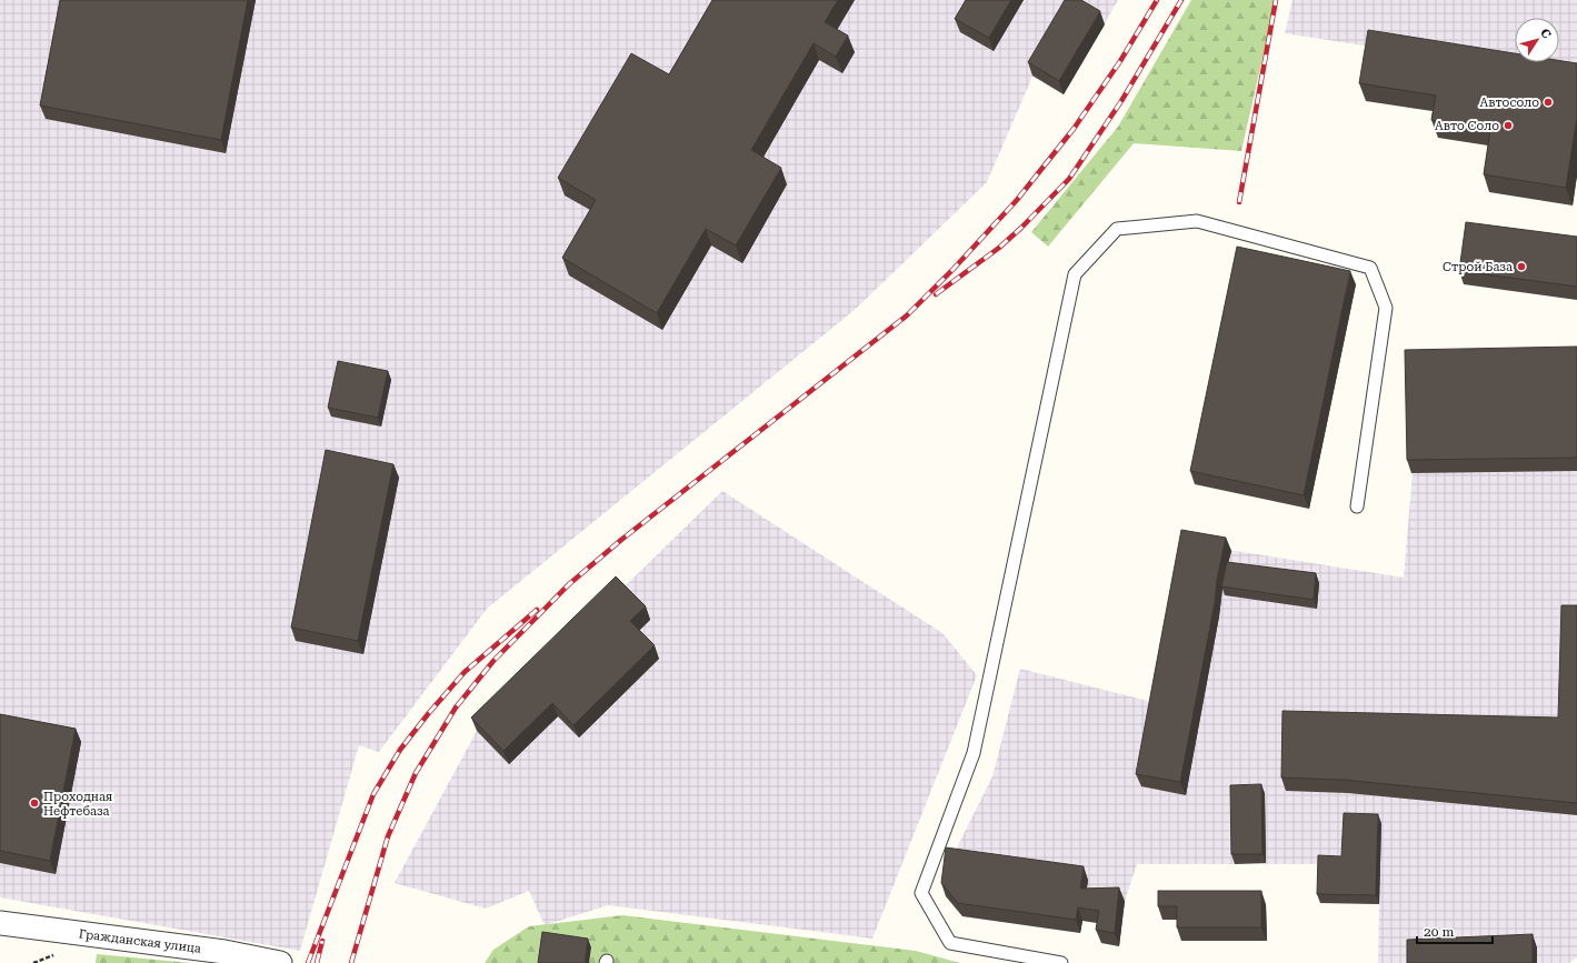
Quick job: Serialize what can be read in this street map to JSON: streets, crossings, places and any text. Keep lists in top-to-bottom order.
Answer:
{
  "streets": {
    "street": ["Гражданская улица"]
  },
  "places": [
    "Автосоло",
    "Авто Соло",
    "Строй База",
    "Проходная Нефтебаза"
  ],
  "scale_bar": "20 m",
  "north": "top right"
}
